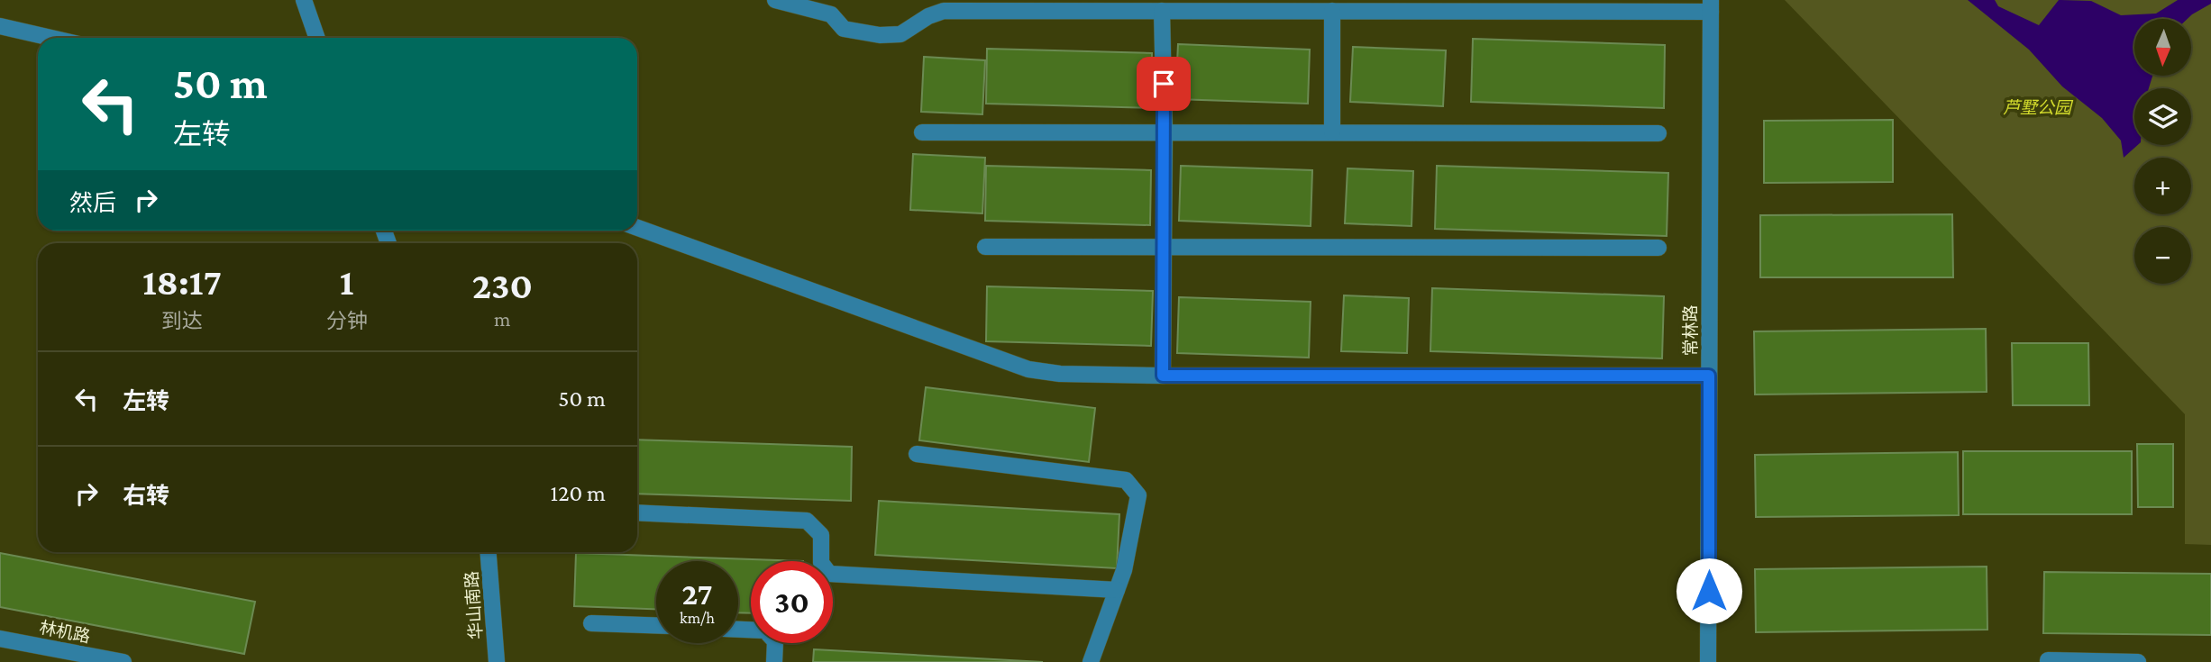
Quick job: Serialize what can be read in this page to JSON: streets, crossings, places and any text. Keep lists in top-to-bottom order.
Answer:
{
  "streets": {
    "street": ["常林路", "华山南路", "林机路"]
  },
  "parks": ["芦墅公园"],
  "north": "bottom",
  "page": {
    "map_buttons": ["+", "−"],
    "turn": ["50 m", "左转"],
    "then": "然后",
    "eta": [
      "18:17",
      "到达",
      "1",
      "分钟",
      "230",
      "m"
    ],
    "list": [
      {
        "name": "左转",
        "value": "50 m"
      },
      {
        "name": "右转",
        "value": "120 m"
      }
    ],
    "speed": "27 km/h",
    "limit": "30"
  }
}
